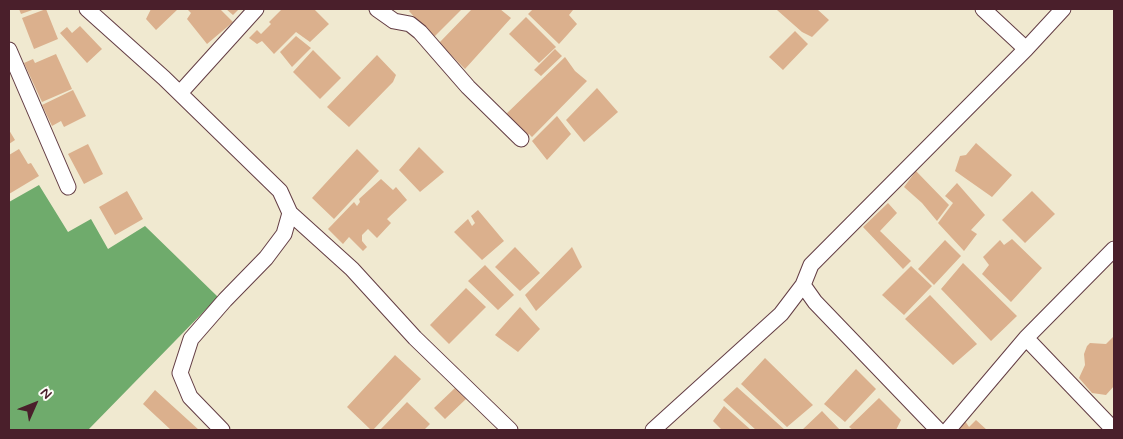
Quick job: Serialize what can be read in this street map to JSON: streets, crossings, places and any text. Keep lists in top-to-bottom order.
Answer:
{
  "north": "top right"
}
